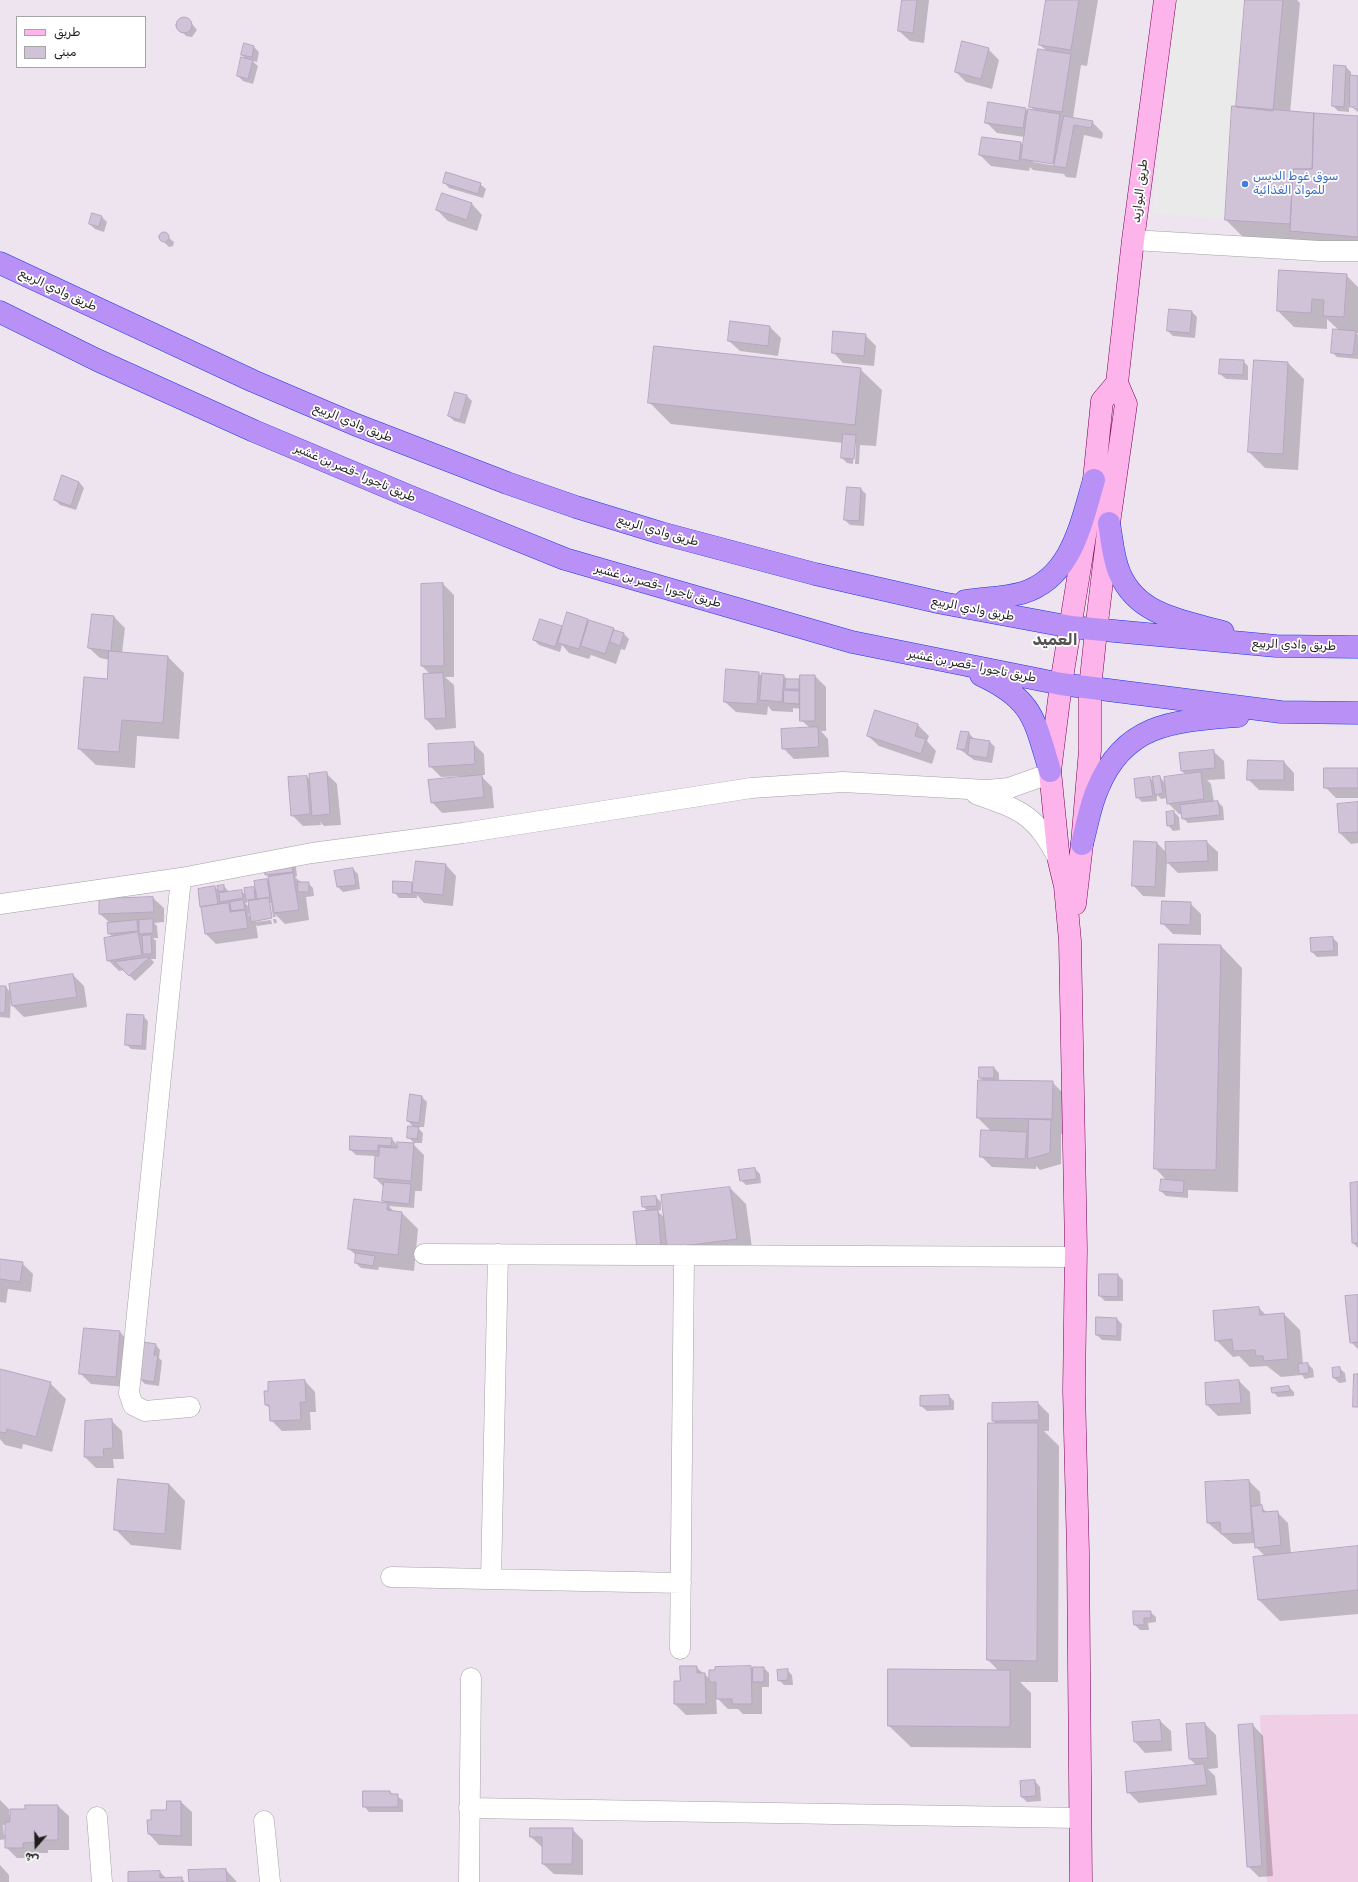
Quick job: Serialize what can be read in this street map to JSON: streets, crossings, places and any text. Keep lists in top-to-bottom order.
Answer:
{
  "streets": {
    "highway": ["طريق وادي الربيع", "طريق تاجورا -قصر بن غشير"],
    "main road": ["طريق البوازيد"]
  },
  "districts": ["العميد"],
  "places": ["سوق غوط الديس للمواد الغذائية"],
  "legend": ["طريق", "مبنى"],
  "north": "bottom"
}
